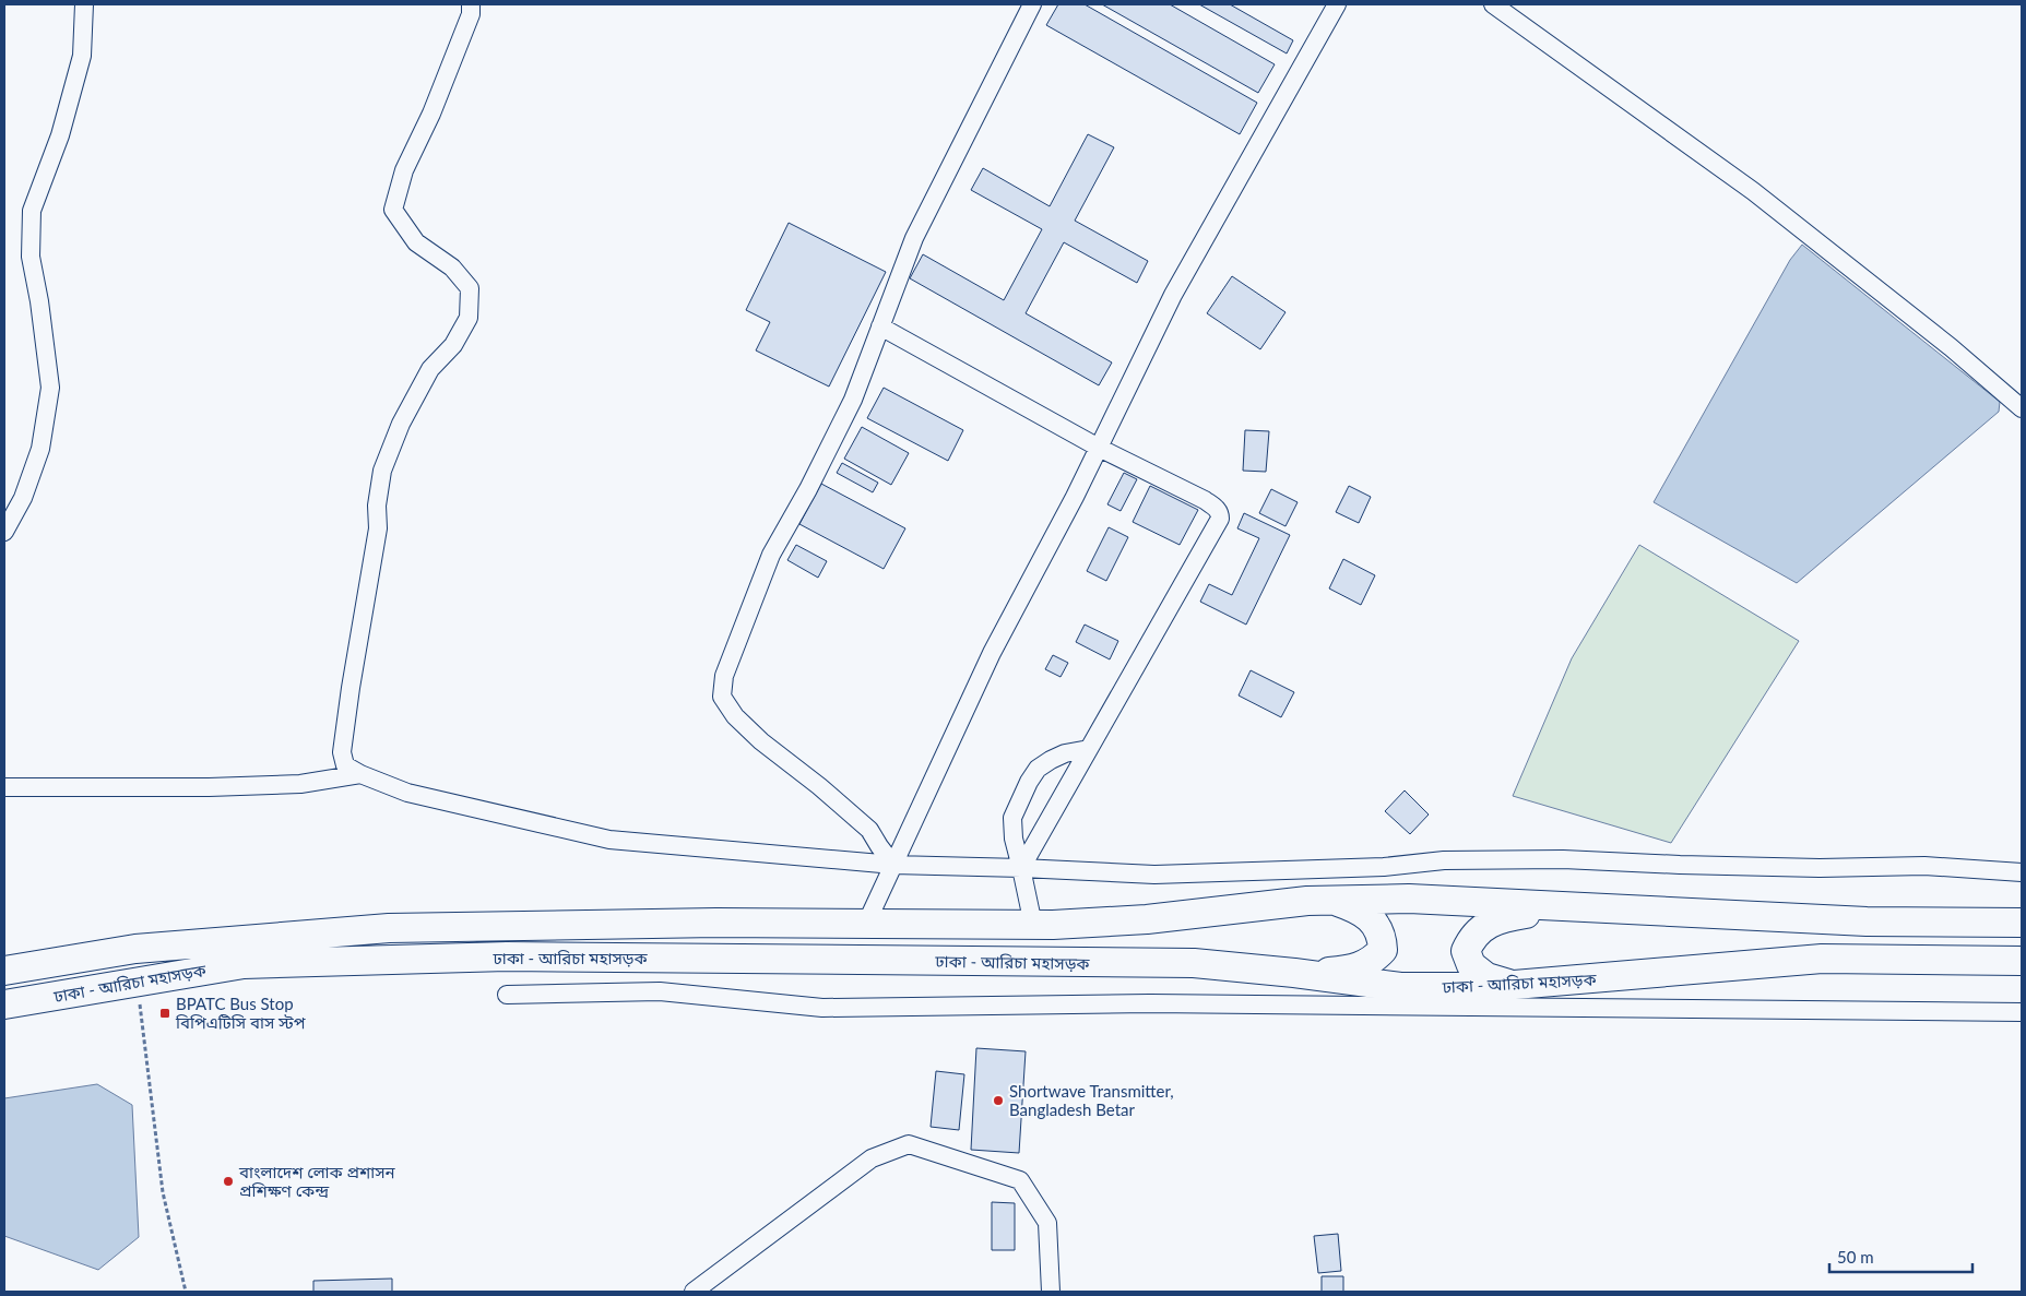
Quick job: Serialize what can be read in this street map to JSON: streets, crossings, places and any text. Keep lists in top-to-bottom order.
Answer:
{
  "streets": {
    "highway": ["ঢাকা - আরিচা মহাসড়ক"]
  },
  "places": {
    "transit": ["BPATC Bus Stop বিপিএটিসি বাস স্টপ"],
    "other": ["Shortwave Transmitter, Bangladesh Betar", "বাংলাদেশ লোক প্রশাসন প্রশিক্ষণ কেন্দ্র"]
  },
  "scale_bar": "50 m"
}
